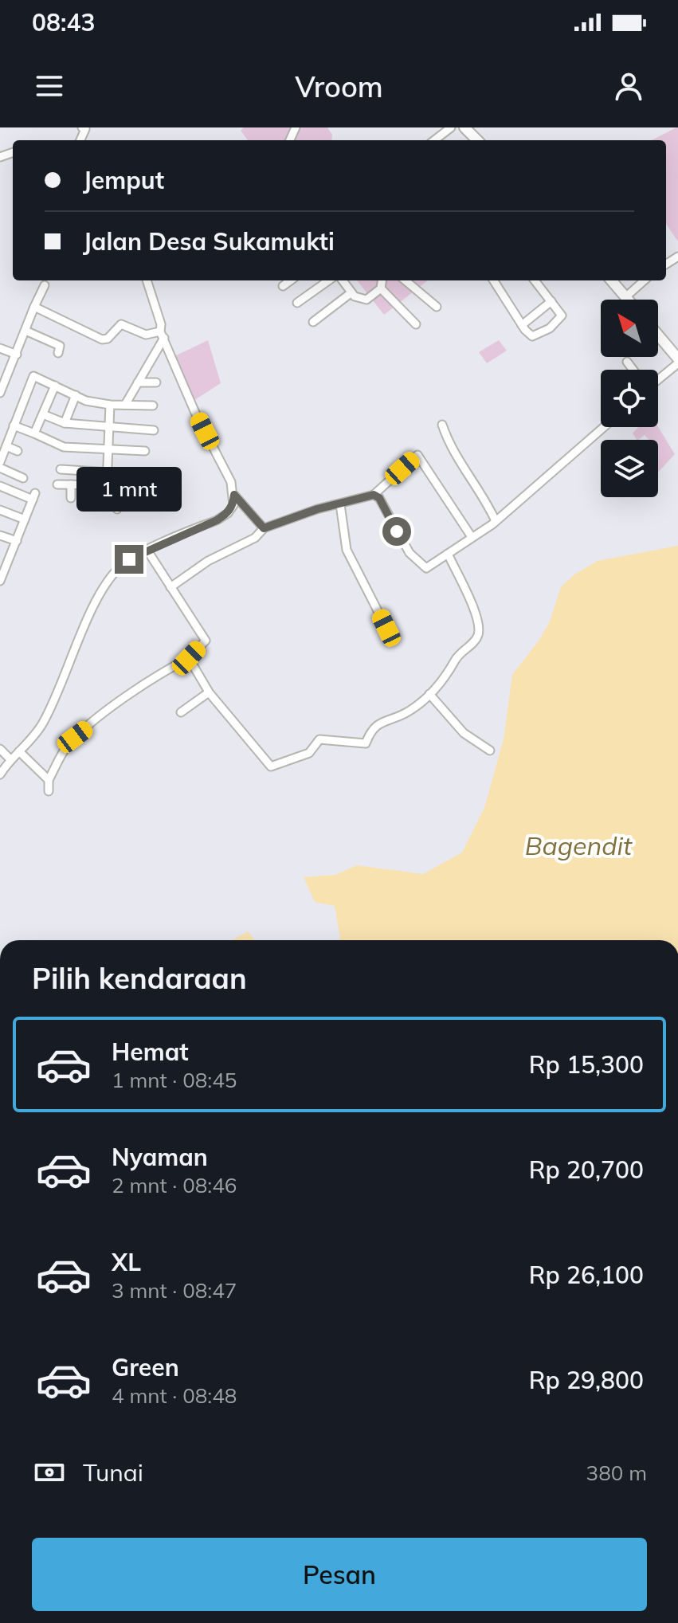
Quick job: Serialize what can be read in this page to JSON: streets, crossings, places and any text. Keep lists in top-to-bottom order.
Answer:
{
  "water": ["Bagendit"],
  "north": "top left",
  "page": {
    "status": "08:43",
    "header": "Vroom",
    "banner": ["Jemput", "Jalan Desa Sukamukti"],
    "bubble": "1 mnt",
    "heading": "Pilih kendaraan",
    "list": [
      {
        "name": "Hemat",
        "note": "1 mnt · 08:45",
        "value": "Rp 15,300"
      },
      {
        "name": "Nyaman",
        "note": "2 mnt · 08:46",
        "value": "Rp 20,700"
      },
      {
        "name": "XL",
        "note": "3 mnt · 08:47",
        "value": "Rp 26,100"
      },
      {
        "name": "Green",
        "note": "4 mnt · 08:48",
        "value": "Rp 29,800"
      }
    ],
    "pay": ["Tunai", "380 m"],
    "buttons": "Pesan"
  }
}
